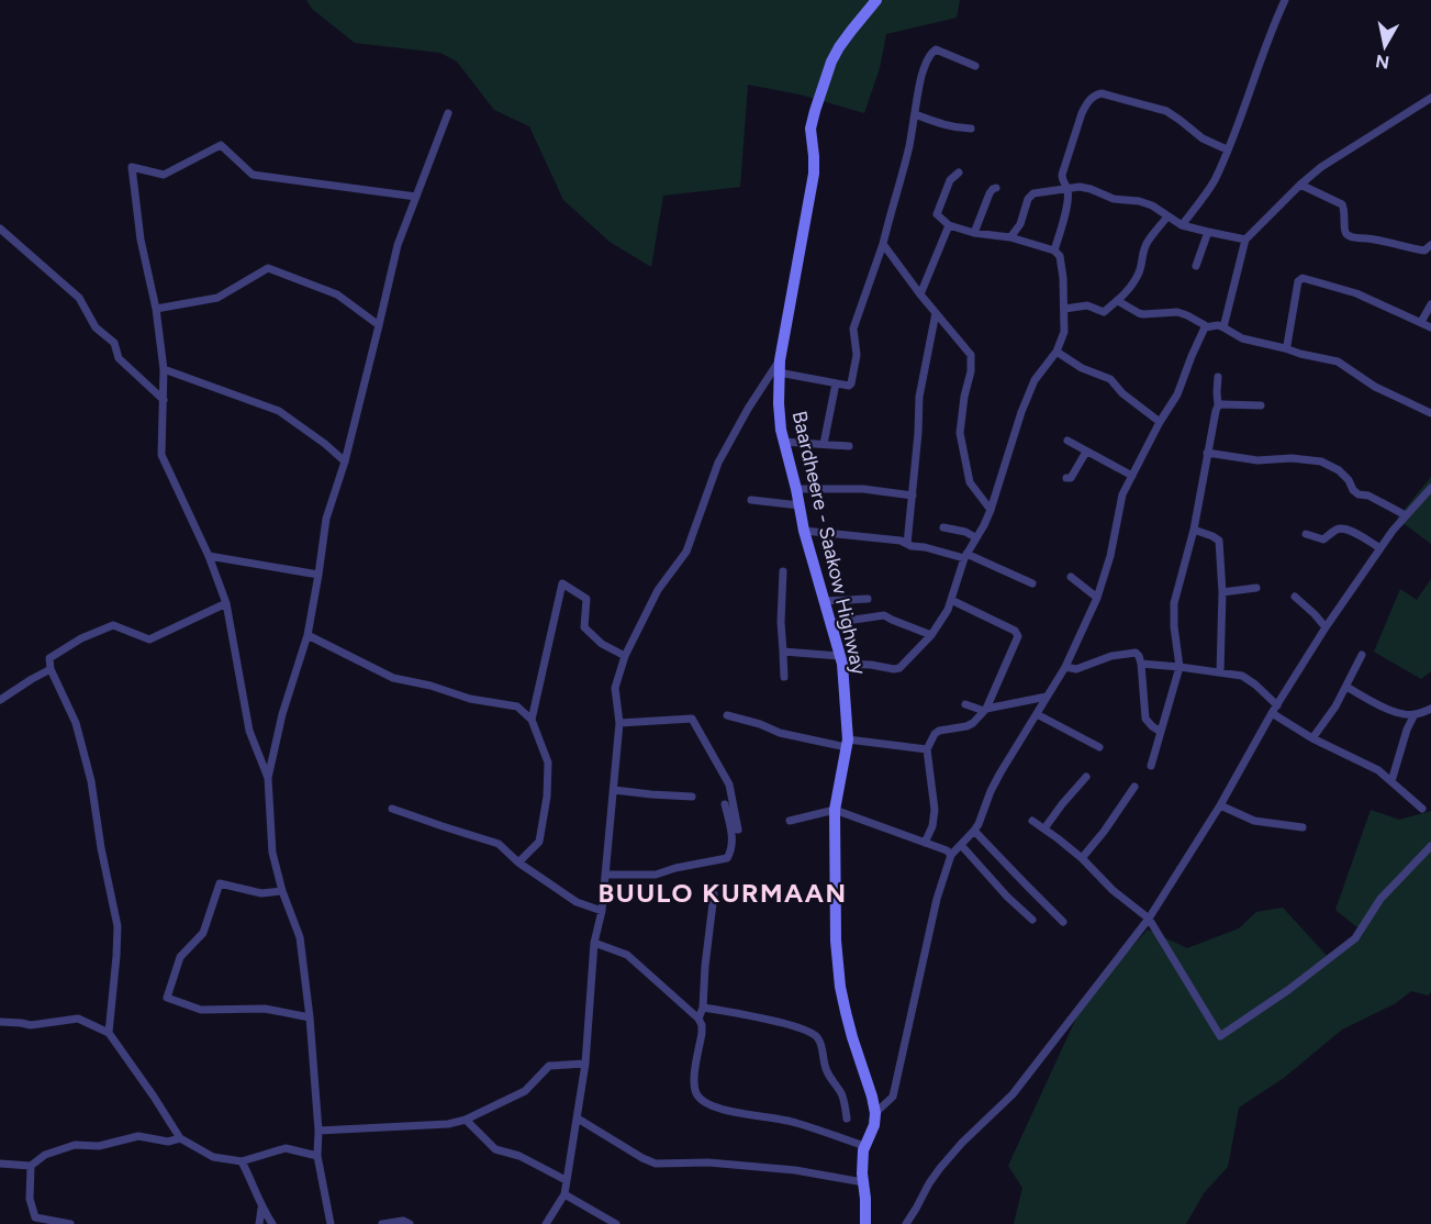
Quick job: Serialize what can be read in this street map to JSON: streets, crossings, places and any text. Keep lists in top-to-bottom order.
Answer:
{
  "streets": {
    "main road": ["Baardheere - Saakow Highway"]
  },
  "districts": ["BUULO KURMAAN"],
  "north": "bottom"
}
